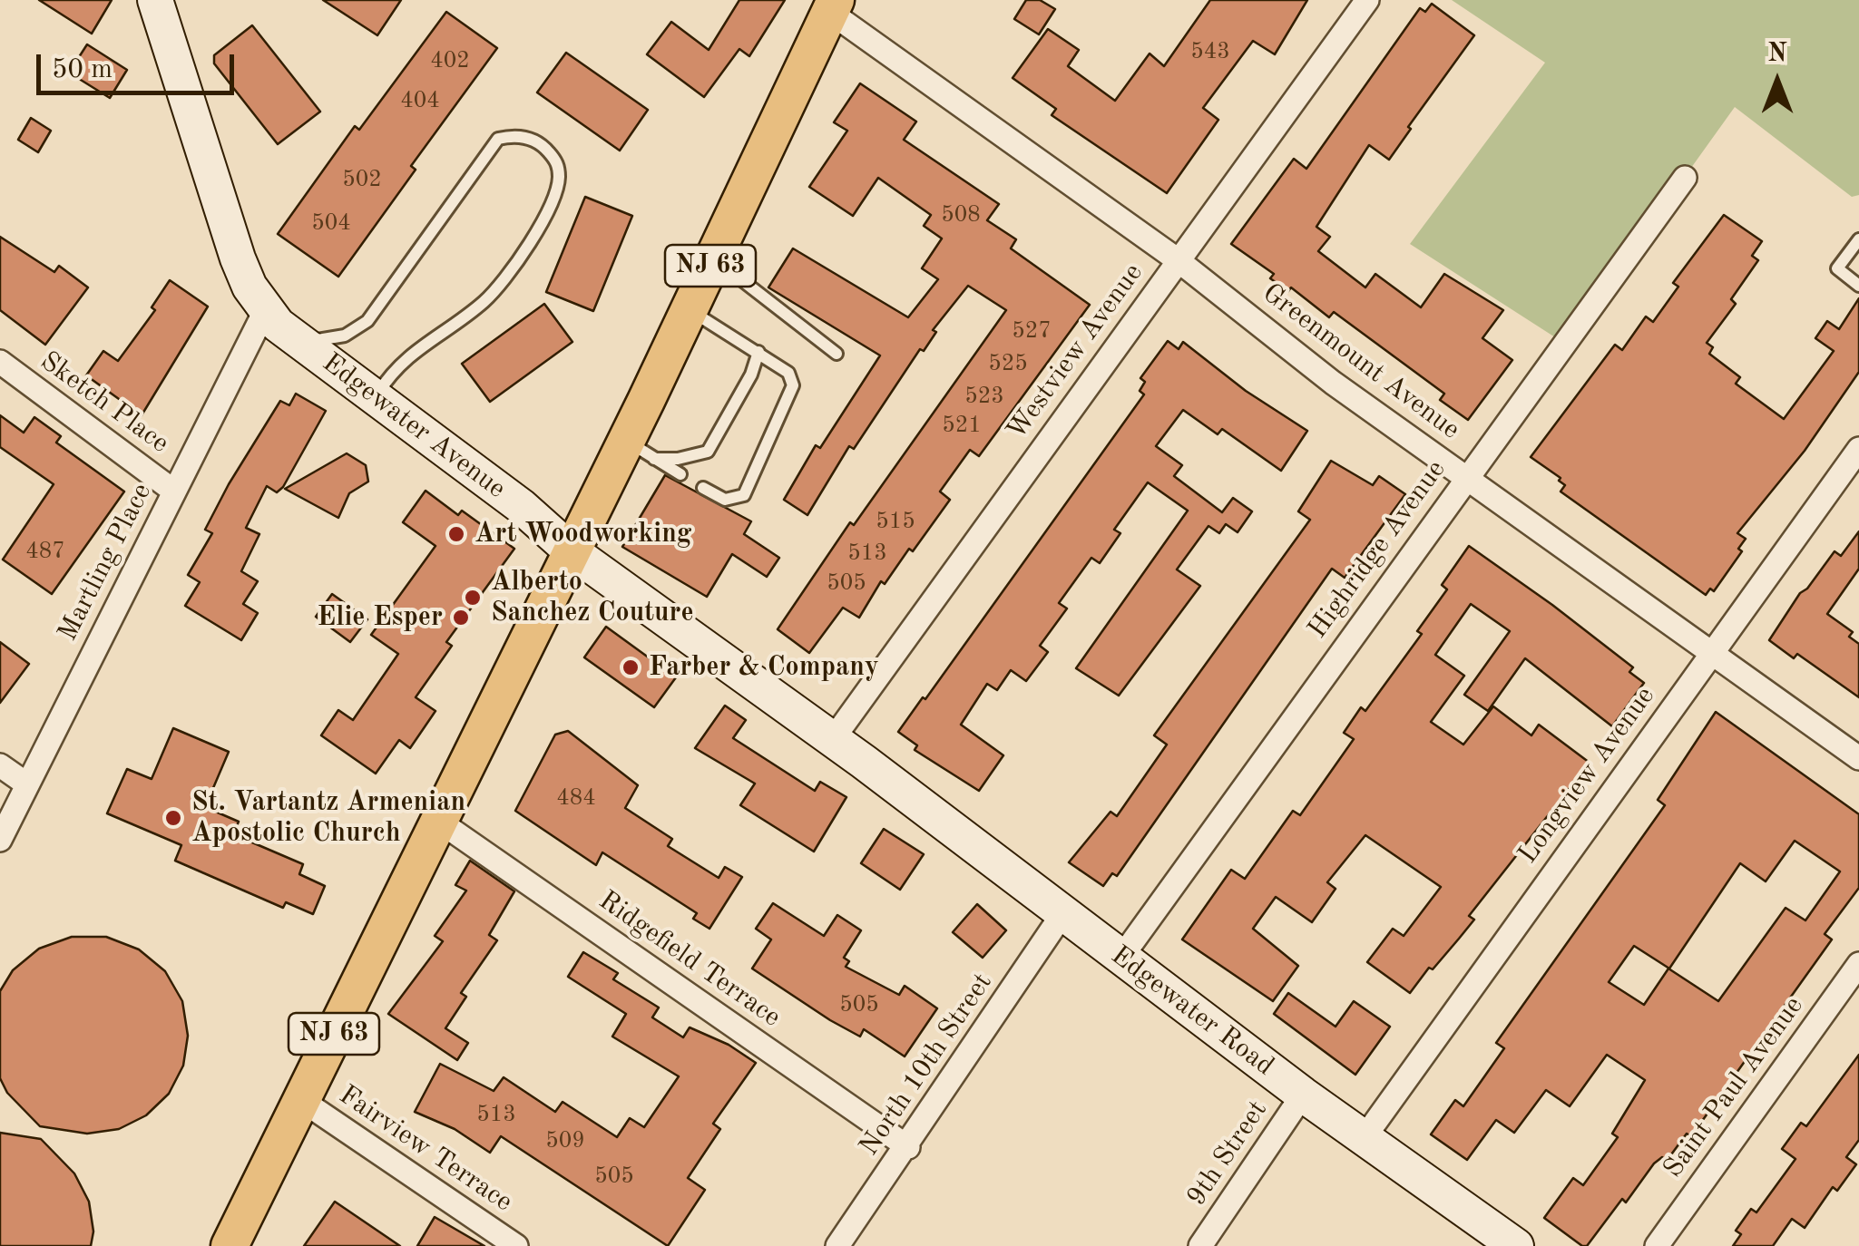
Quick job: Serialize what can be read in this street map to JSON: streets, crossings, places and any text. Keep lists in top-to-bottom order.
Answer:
{
  "streets": {
    "main road": ["NJ 63"],
    "street": [
      "Westview Avenue",
      "Greenmount Avenue",
      "Sketch Place",
      "Edgewater Avenue",
      "Highridge Avenue",
      "Martling Place",
      "Longview Avenue",
      "Ridgefield Terrace",
      "Edgewater Road",
      "North 10th Street",
      "Saint Paul Avenue",
      "Fairview Terrace",
      "9th Street"
    ]
  },
  "crossings": [
    ["NJ 63", "Greenmount Avenue"],
    ["NJ 63", "Edgewater Avenue"],
    ["NJ 63", "Ridgefield Terrace"],
    ["NJ 63", "Fairview Terrace"],
    ["Westview Avenue", "Greenmount Avenue"],
    ["Westview Avenue", "Edgewater Avenue"],
    ["Greenmount Avenue", "Highridge Avenue"],
    ["Greenmount Avenue", "Longview Avenue"],
    ["Sketch Place", "Martling Place"],
    ["Edgewater Avenue", "Martling Place"],
    ["Edgewater Avenue", "Edgewater Road"],
    ["Highridge Avenue", "Edgewater Road"],
    ["Longview Avenue", "Edgewater Road"],
    ["Ridgefield Terrace", "North 10th Street"],
    ["Edgewater Road", "North 10th Street"],
    ["Edgewater Road", "9th Street"]
  ],
  "places": [
    "Art Woodworking",
    "Alberto Sanchez Couture",
    "Elie Esper",
    "Farber & Company",
    "St. Vartantz Armenian Apostolic Church"
  ],
  "house_numbers": [
    "543",
    "402",
    "404",
    "502",
    "508",
    "504",
    "527",
    "525",
    "523",
    "521",
    "515",
    "487",
    "513",
    "505",
    "484",
    "505",
    "513",
    "509",
    "505"
  ],
  "scale_bar": "50 m",
  "north": "top"
}
